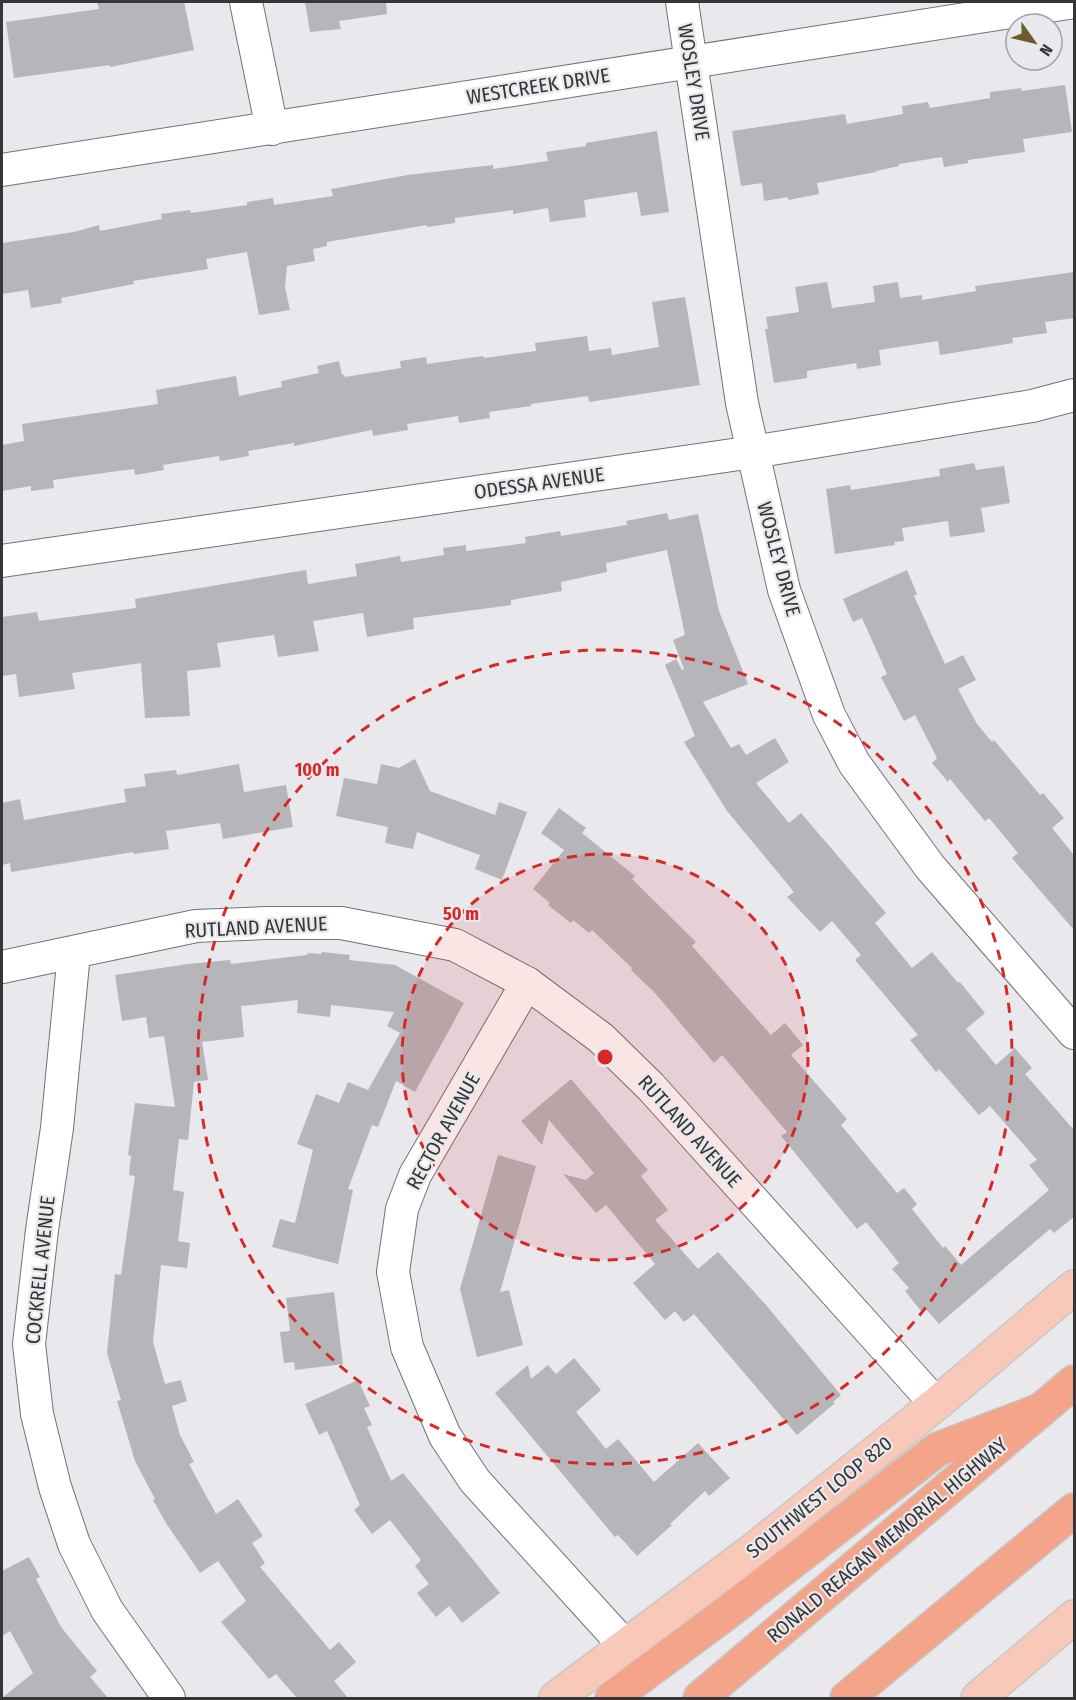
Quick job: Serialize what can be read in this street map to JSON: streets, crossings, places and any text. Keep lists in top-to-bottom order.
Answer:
{
  "streets": {
    "highway": ["RONALD REAGAN MEMORIAL HIGHWAY"],
    "main road": ["SOUTHWEST LOOP 820"],
    "street": [
      "WOSLEY DRIVE",
      "WESTCREEK DRIVE",
      "ODESSA AVENUE",
      "RUTLAND AVENUE",
      "RECTOR AVENUE",
      "COCKRELL AVENUE"
    ]
  },
  "crossings": [
    ["WOSLEY DRIVE", "WESTCREEK DRIVE"],
    ["WOSLEY DRIVE", "ODESSA AVENUE"],
    ["RUTLAND AVENUE", "RECTOR AVENUE"],
    ["RUTLAND AVENUE", "COCKRELL AVENUE"],
    ["RUTLAND AVENUE", "SOUTHWEST LOOP 820"],
    ["RECTOR AVENUE", "SOUTHWEST LOOP 820"]
  ],
  "north": "bottom right",
  "rings": ["100 m", "50 m"]
}
